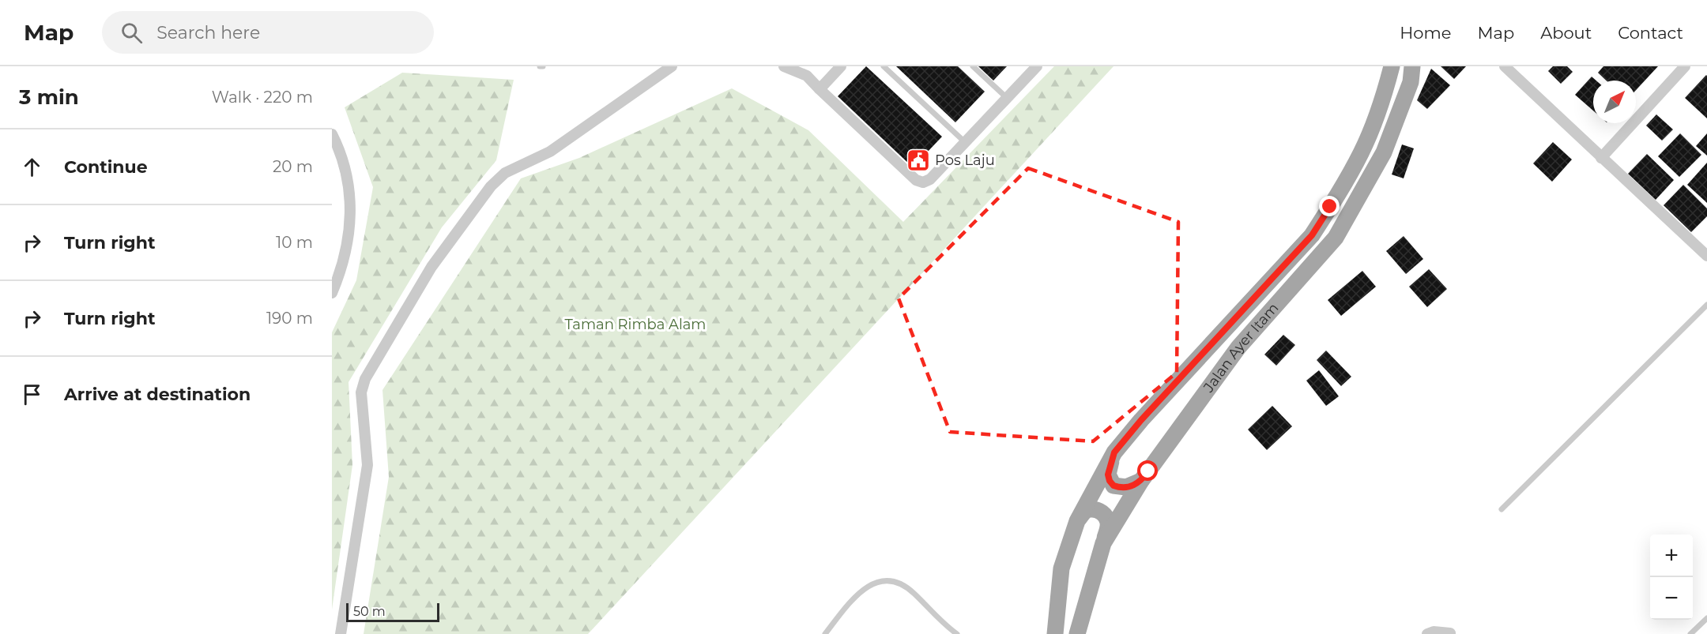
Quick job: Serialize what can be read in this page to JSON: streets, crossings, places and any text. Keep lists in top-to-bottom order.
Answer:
{
  "streets": {
    "main road": ["Jalan Ayer Itam"]
  },
  "parks": ["Taman Rimba Alam"],
  "places": {
    "public building": ["Pos Laju"]
  },
  "scale_bar": "50 m",
  "north": "top right",
  "page": {
    "header": "Map",
    "search": "Search here",
    "nav": [
      "Home",
      "Map",
      "About",
      "Contact"
    ],
    "heading": ["3 min", "Walk · 220 m"],
    "list": [
      ["Continue", "20 m"],
      ["Turn right", "10 m"],
      ["Turn right", "190 m"],
      "Arrive at destination"
    ],
    "map_buttons": ["+", "−"],
    "scale": "50 m"
  }
}
